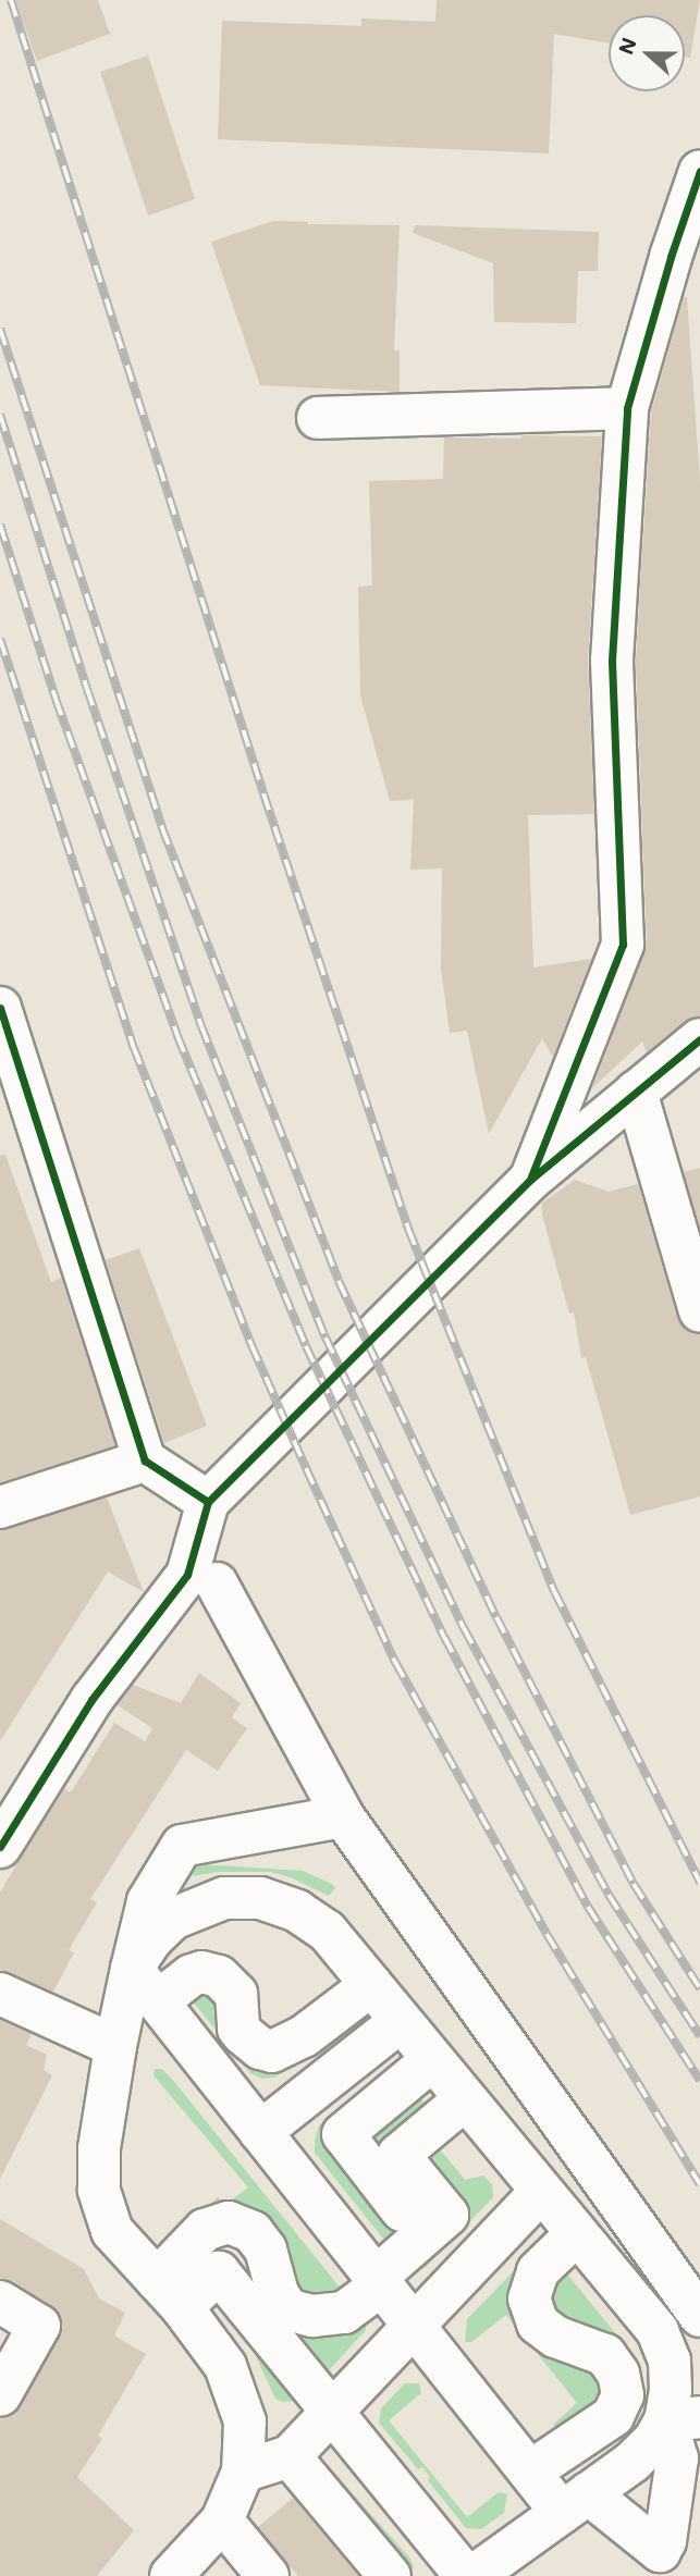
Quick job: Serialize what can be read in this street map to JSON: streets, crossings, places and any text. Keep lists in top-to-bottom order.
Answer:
{
  "north": "left"
}
